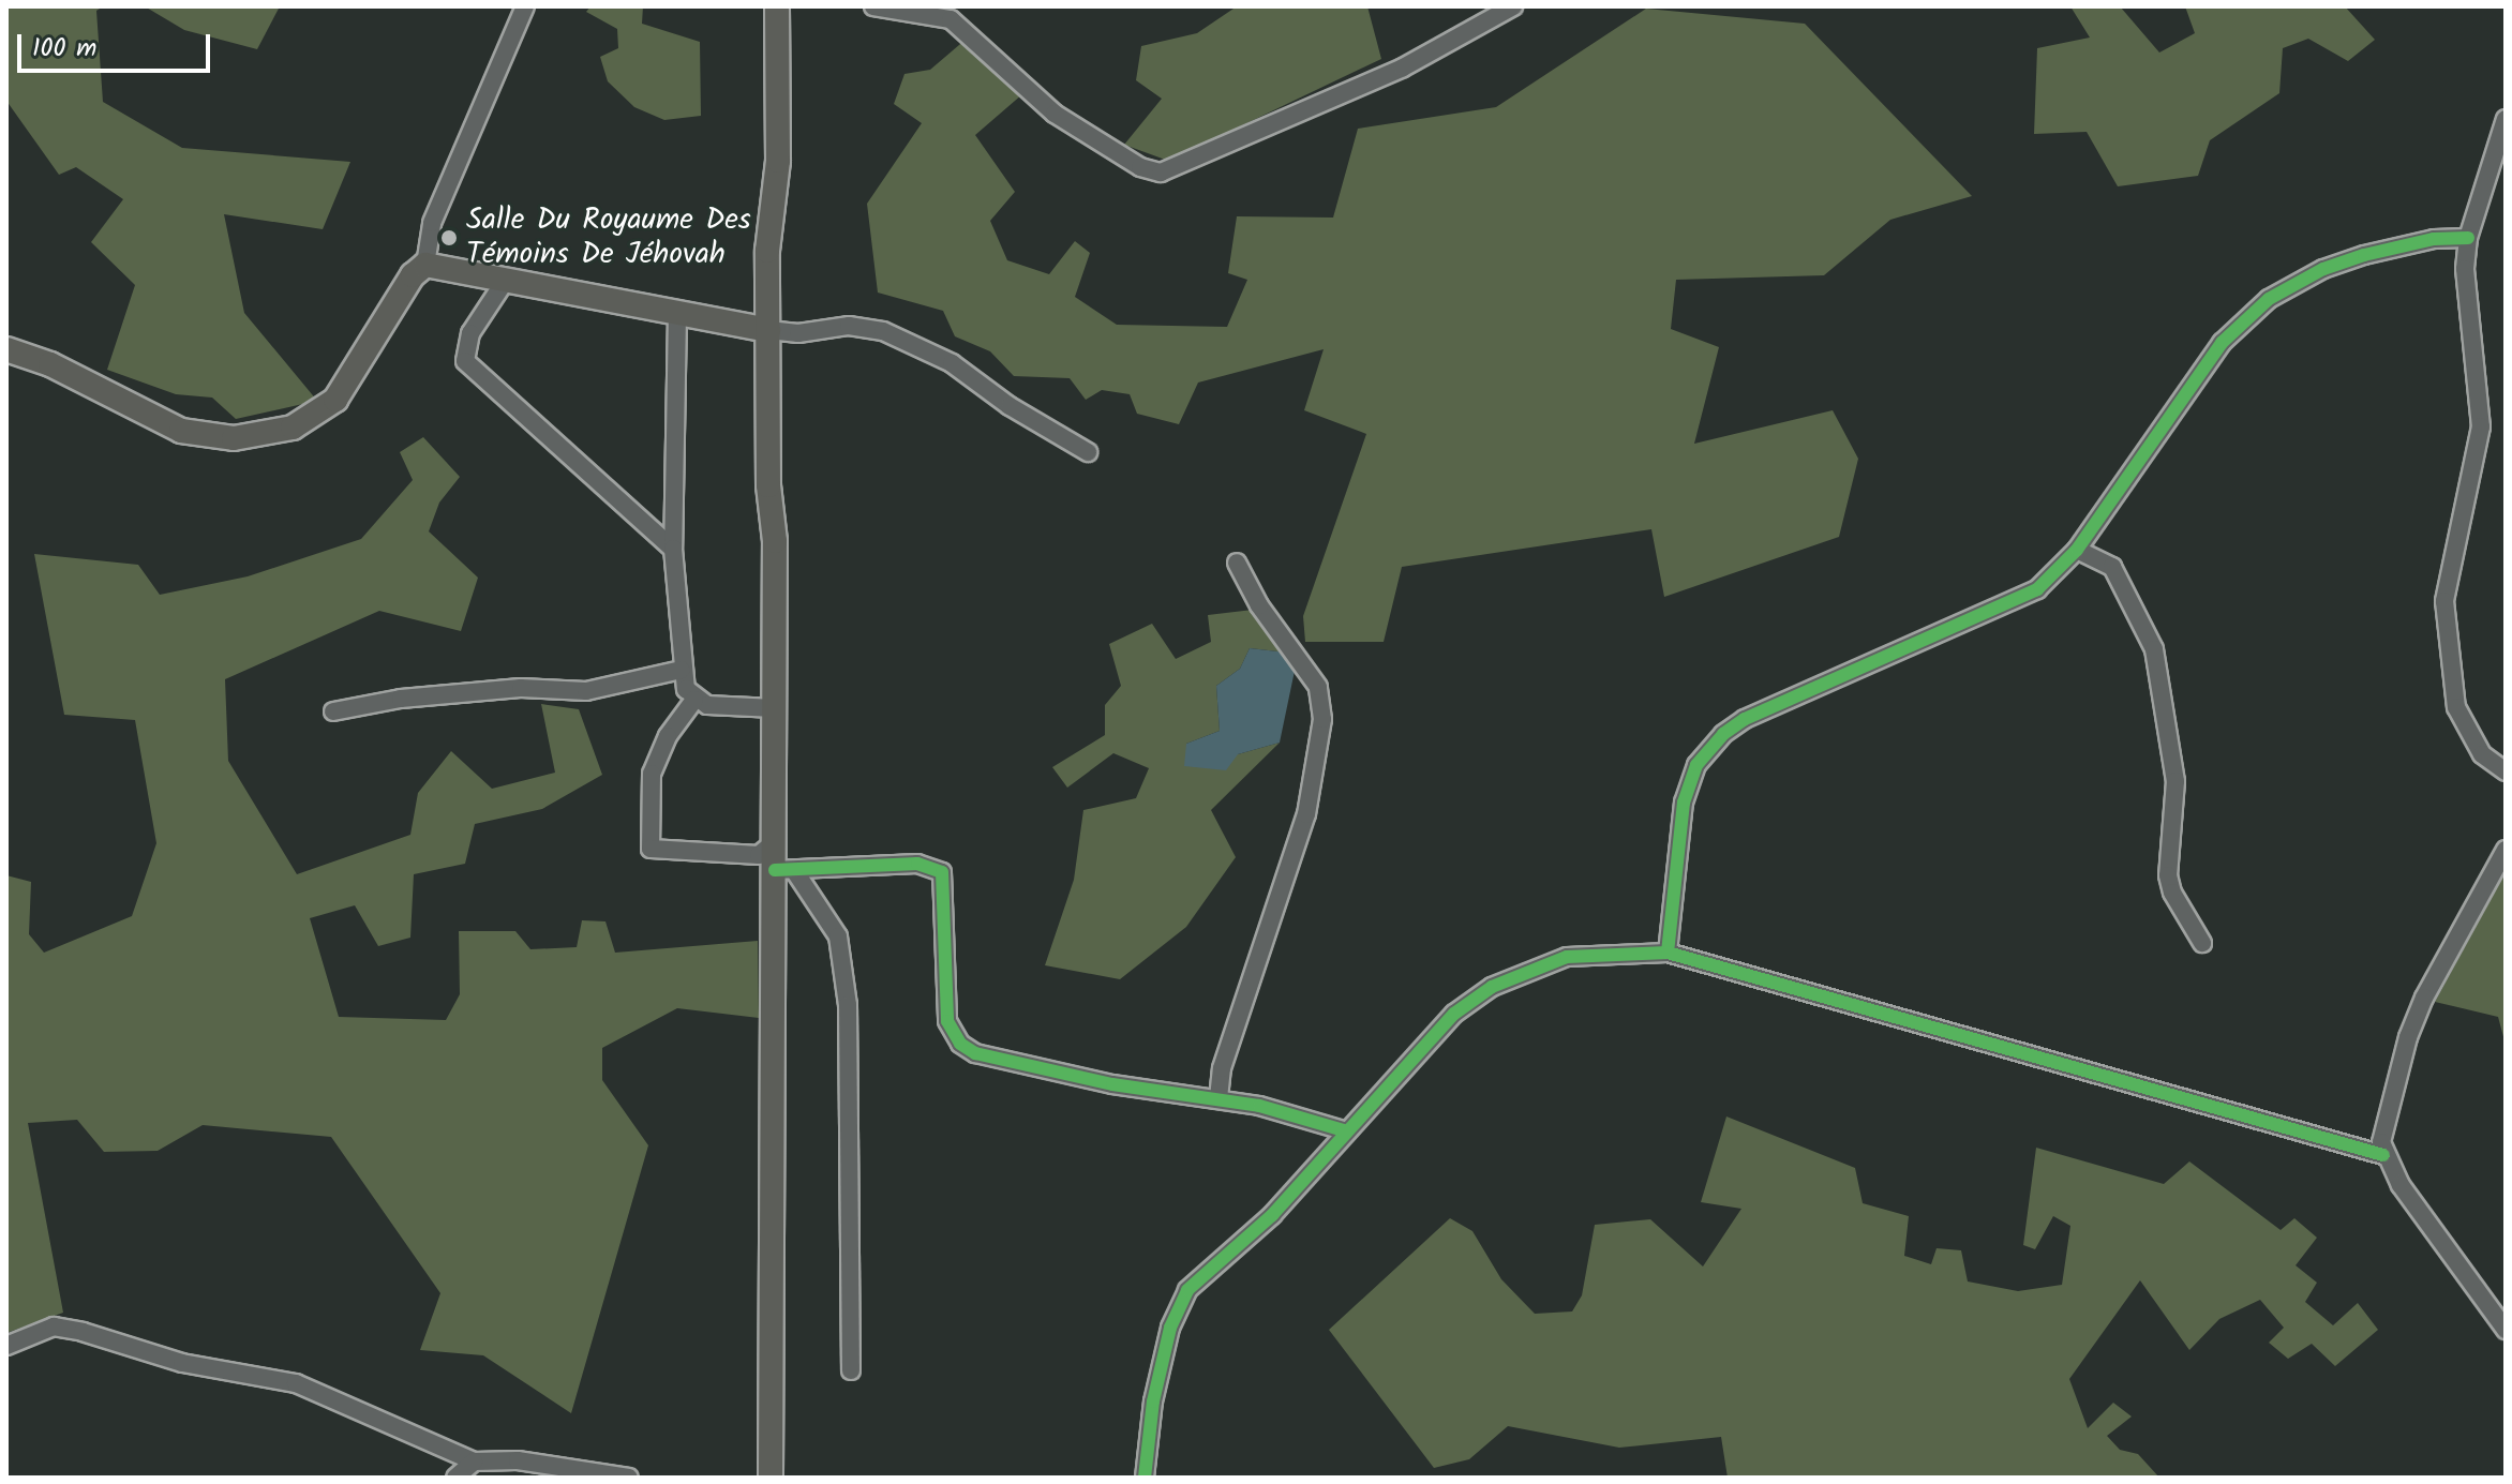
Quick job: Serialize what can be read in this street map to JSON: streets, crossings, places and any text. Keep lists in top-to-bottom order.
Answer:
{
  "places": ["Salle Du Royaume Des Témoins De Jéhovah"],
  "scale_bar": "100 m"
}
